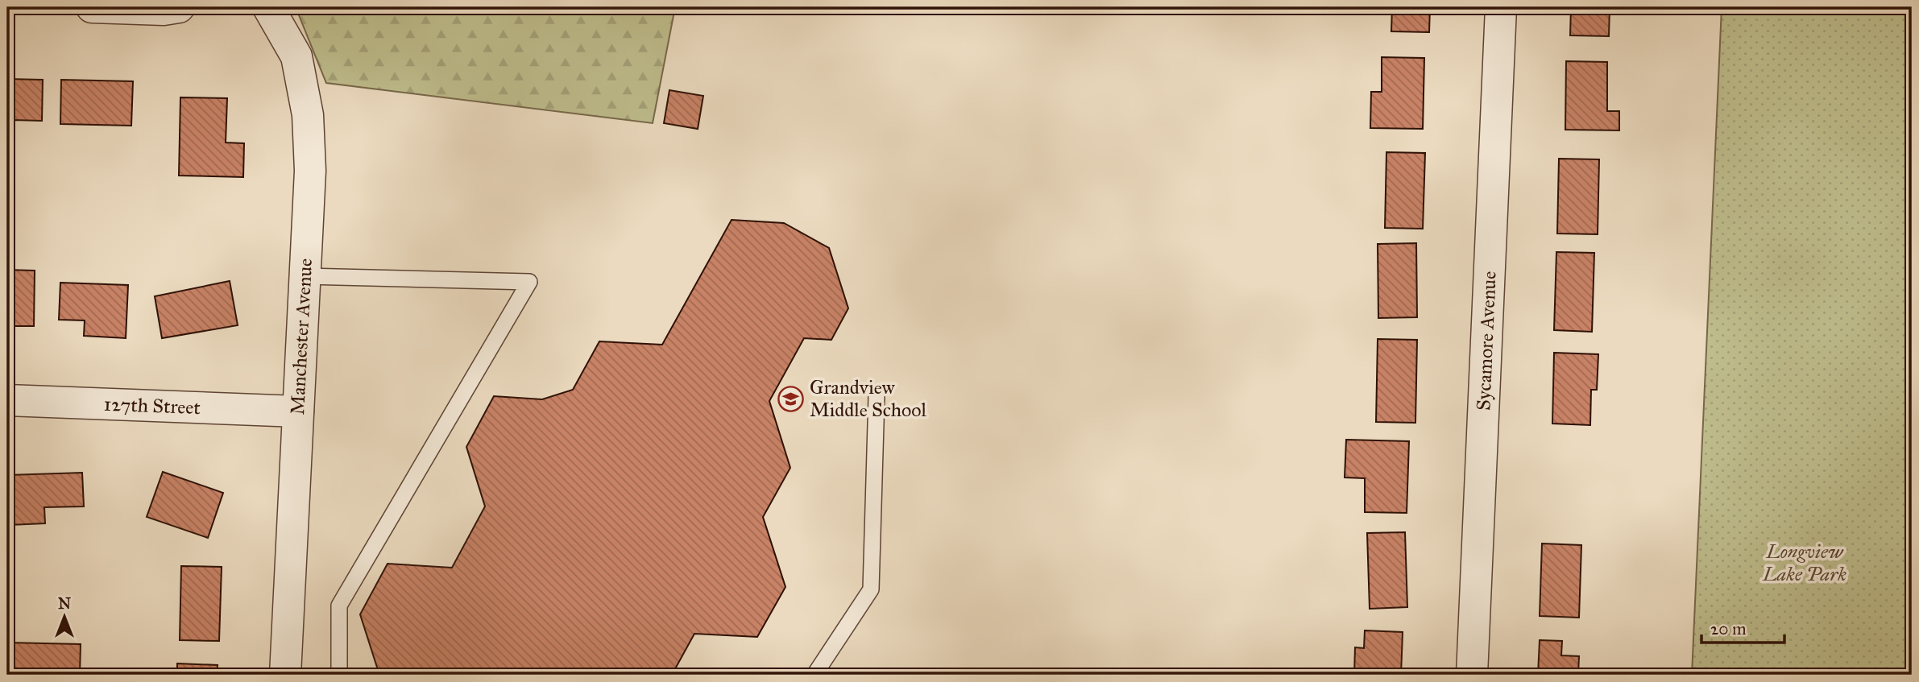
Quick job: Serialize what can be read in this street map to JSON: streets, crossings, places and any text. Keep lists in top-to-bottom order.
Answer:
{
  "streets": {
    "street": ["Manchester Avenue", "Sycamore Avenue", "127th Street"]
  },
  "crossings": [
    ["Manchester Avenue", "127th Street"]
  ],
  "parks": ["Longview Lake Park"],
  "places": {
    "school or university": ["Grandview Middle School"]
  },
  "scale_bar": "20 m",
  "north": "top"
}
